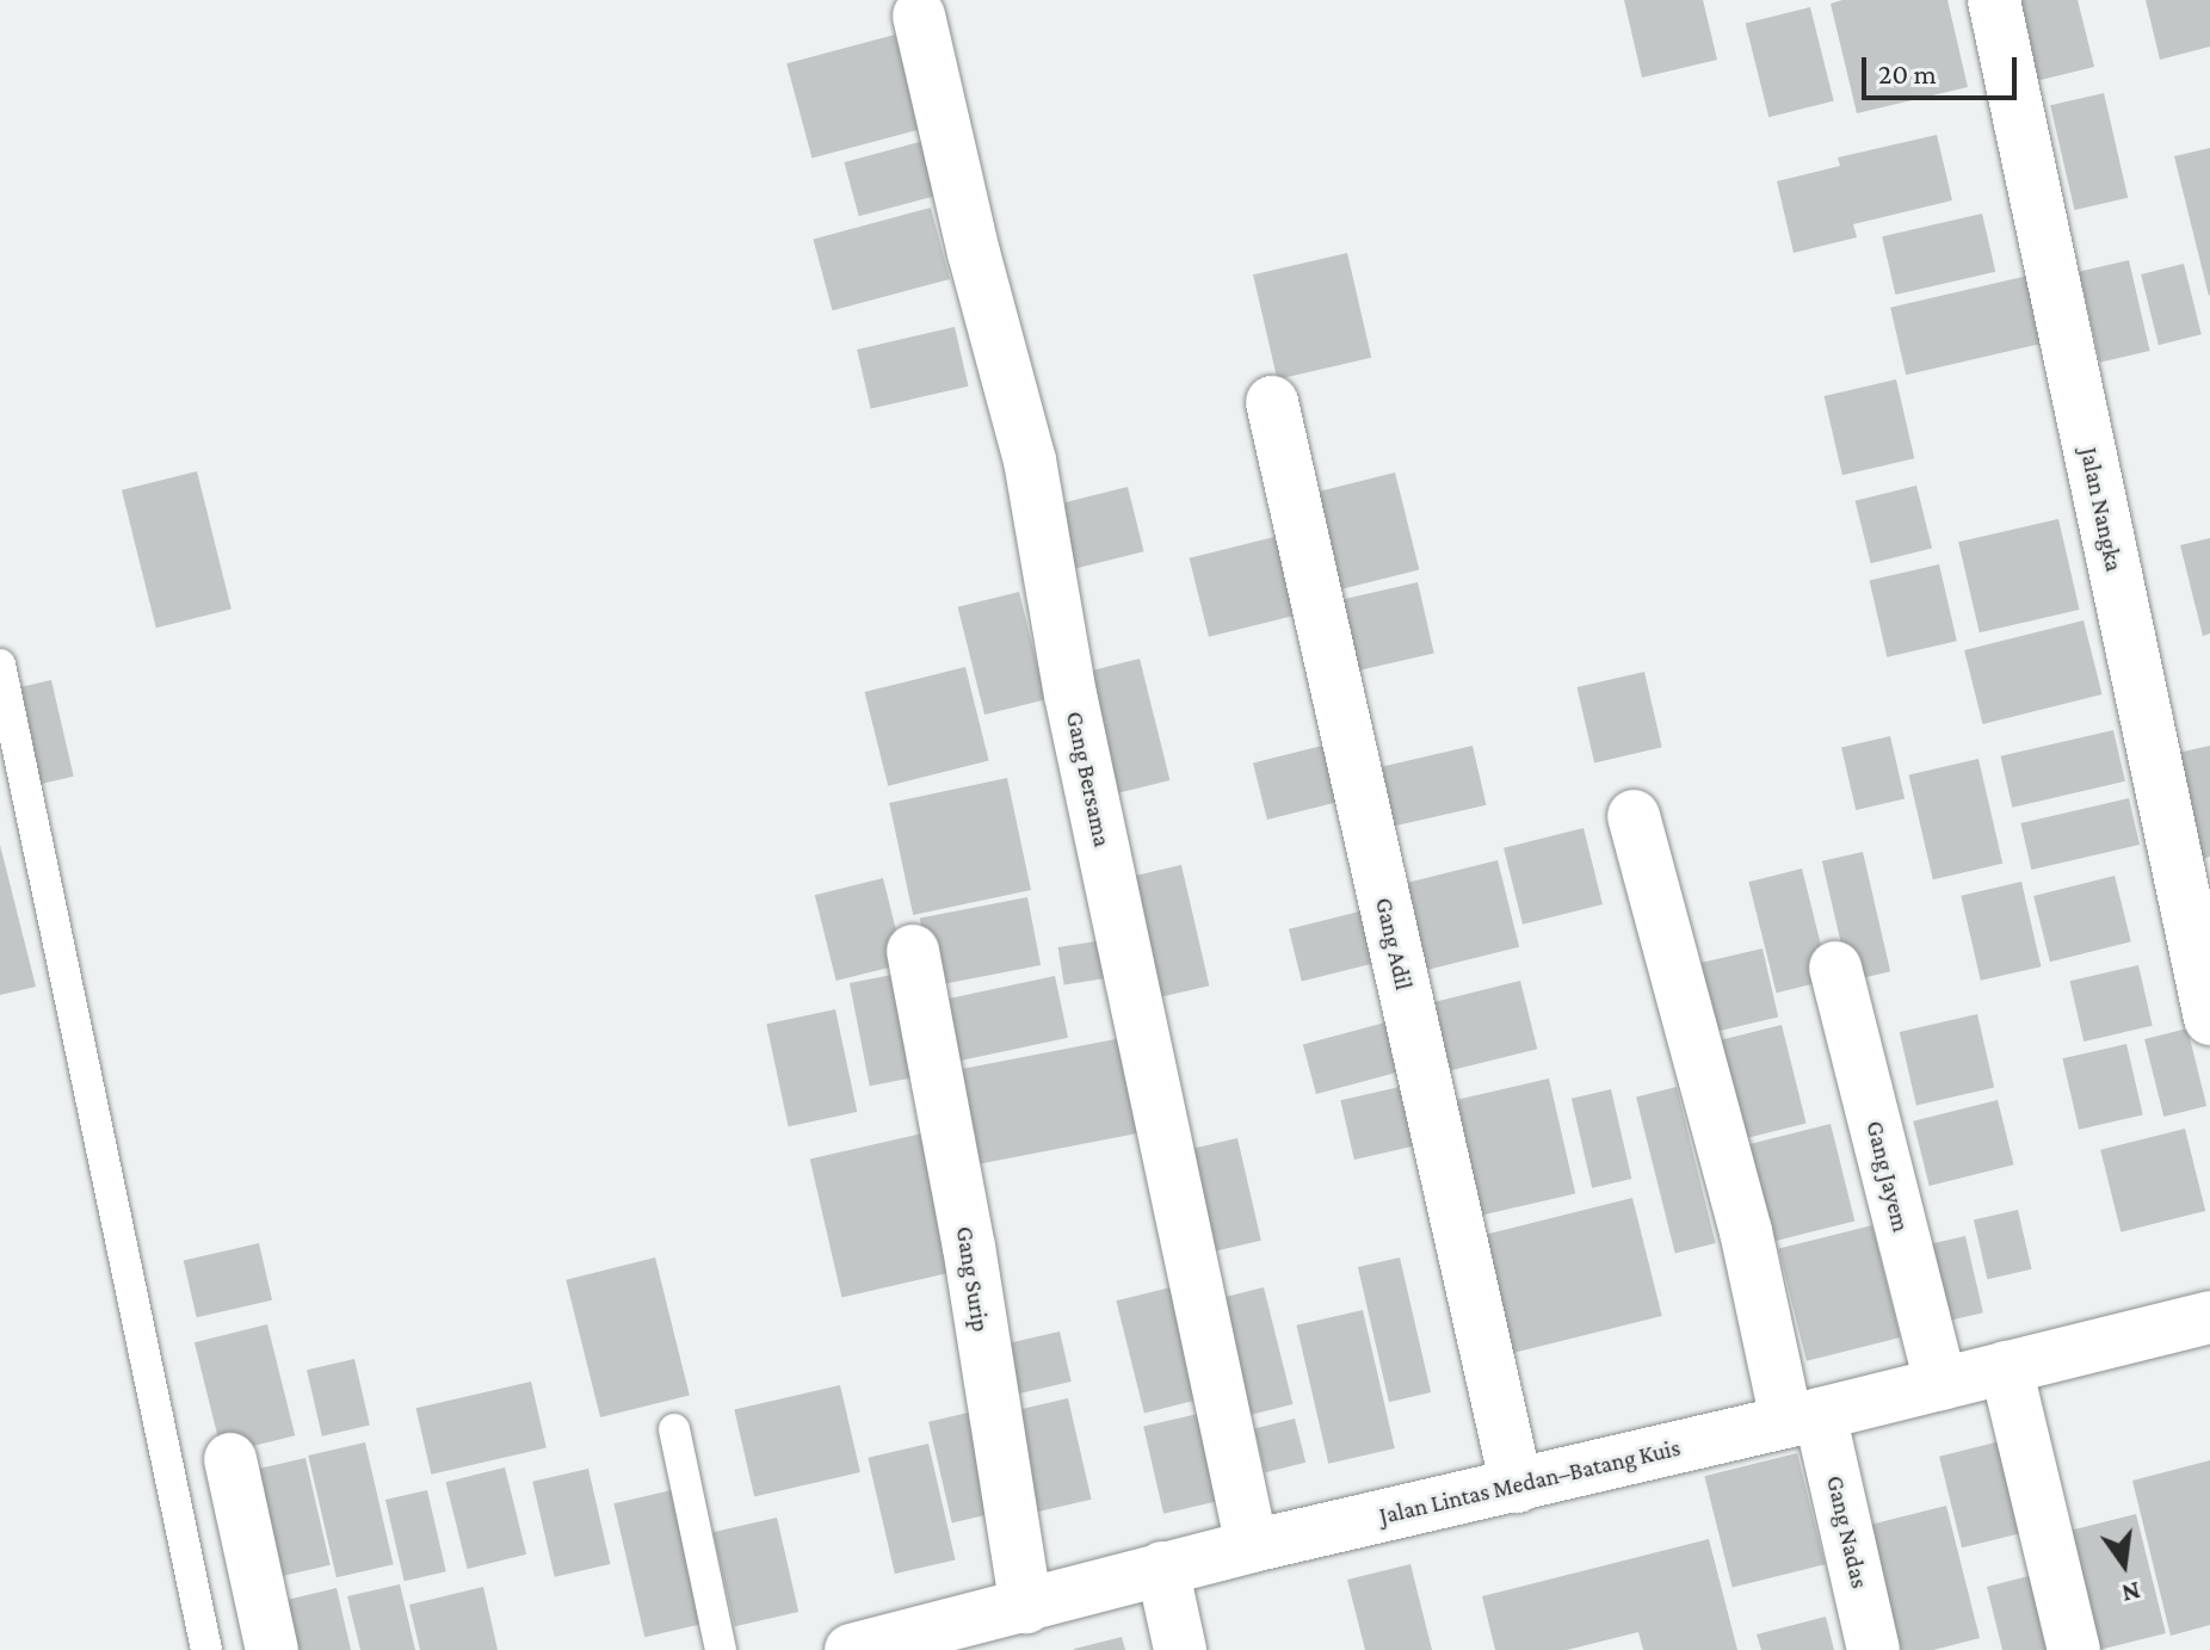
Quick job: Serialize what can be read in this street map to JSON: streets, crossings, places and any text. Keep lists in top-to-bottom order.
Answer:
{
  "streets": {
    "main road": [
      "Jalan Nangka",
      "Gang Bersama",
      "Gang Adil",
      "Gang Jayem",
      "Gang Surip",
      "Jalan Lintas Medan–Batang Kuis",
      "Gang Nadas"
    ]
  },
  "crossings": [
    ["Gang Bersama", "Jalan Lintas Medan–Batang Kuis"],
    ["Gang Adil", "Jalan Lintas Medan–Batang Kuis"],
    ["Gang Jayem", "Jalan Lintas Medan–Batang Kuis"],
    ["Gang Surip", "Jalan Lintas Medan–Batang Kuis"],
    ["Jalan Lintas Medan–Batang Kuis", "Gang Nadas"]
  ],
  "scale_bar": "20 m",
  "north": "bottom"
}
